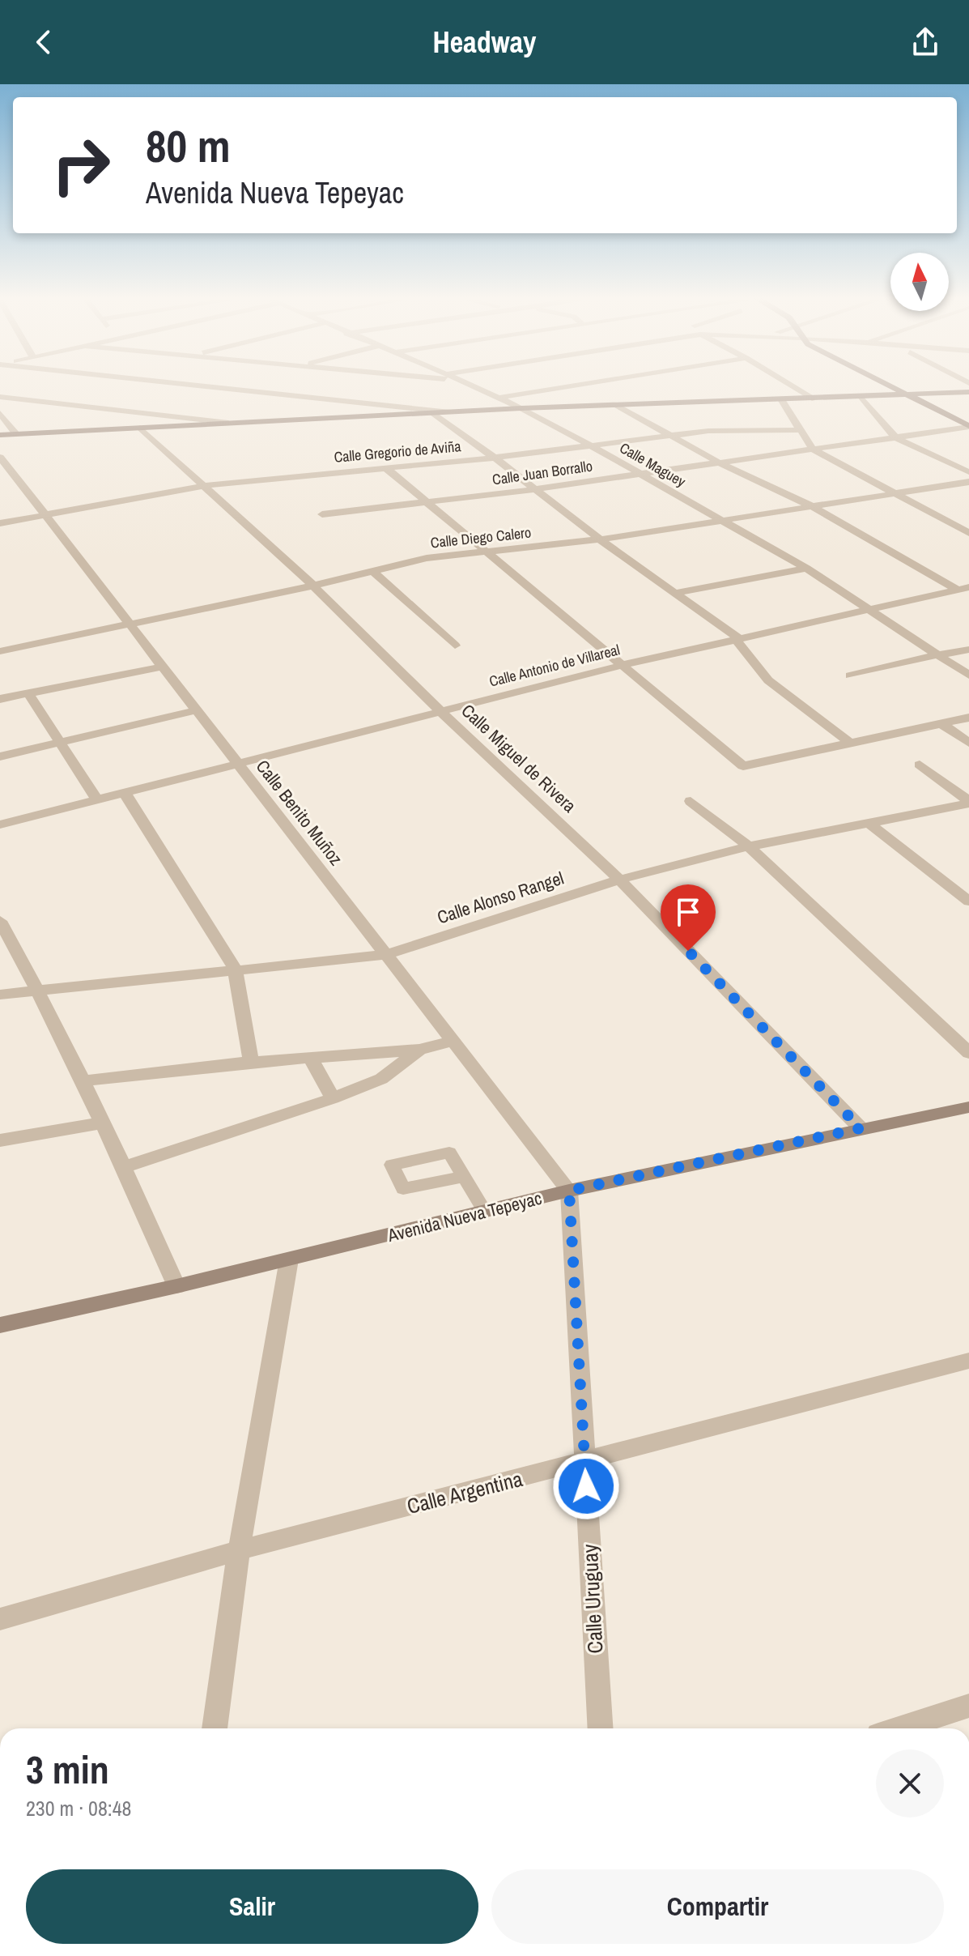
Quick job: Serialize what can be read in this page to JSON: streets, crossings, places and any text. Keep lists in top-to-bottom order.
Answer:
{
  "streets": {
    "street": [
      "Calle Gregorio de Aviña",
      "Calle Maguey",
      "Calle Juan Borrallo",
      "Calle Diego Calero",
      "Calle Antonio de Villareal",
      "Calle Miguel de Rivera",
      "Calle Benito Muñoz",
      "Calle Alonso Rangel",
      "Avenida Nueva Tepeyac",
      "Calle Argentina",
      "Calle Uruguay"
    ]
  },
  "crossings": [
    ["Calle Gregorio de Aviña", "Calle Maguey"],
    ["Calle Gregorio de Aviña", "Calle Miguel de Rivera"],
    ["Calle Gregorio de Aviña", "Calle Benito Muñoz"],
    ["Calle Maguey", "Calle Juan Borrallo"],
    ["Calle Maguey", "Calle Diego Calero"],
    ["Calle Maguey", "Calle Antonio de Villareal"],
    ["Calle Diego Calero", "Calle Miguel de Rivera"],
    ["Calle Diego Calero", "Calle Benito Muñoz"],
    ["Calle Antonio de Villareal", "Calle Miguel de Rivera"],
    ["Calle Antonio de Villareal", "Calle Benito Muñoz"],
    ["Calle Miguel de Rivera", "Calle Alonso Rangel"],
    ["Calle Miguel de Rivera", "Avenida Nueva Tepeyac"],
    ["Calle Benito Muñoz", "Calle Alonso Rangel"],
    ["Calle Benito Muñoz", "Avenida Nueva Tepeyac"],
    ["Calle Benito Muñoz", "Calle Uruguay"],
    ["Avenida Nueva Tepeyac", "Calle Uruguay"],
    ["Calle Argentina", "Calle Uruguay"]
  ],
  "north": "top",
  "page": {
    "header": "Headway",
    "turn": ["80 m", "Avenida Nueva Tepeyac"],
    "heading": ["3 min", "230 m · 08:48"],
    "buttons": ["Salir", "Compartir"]
  }
}
